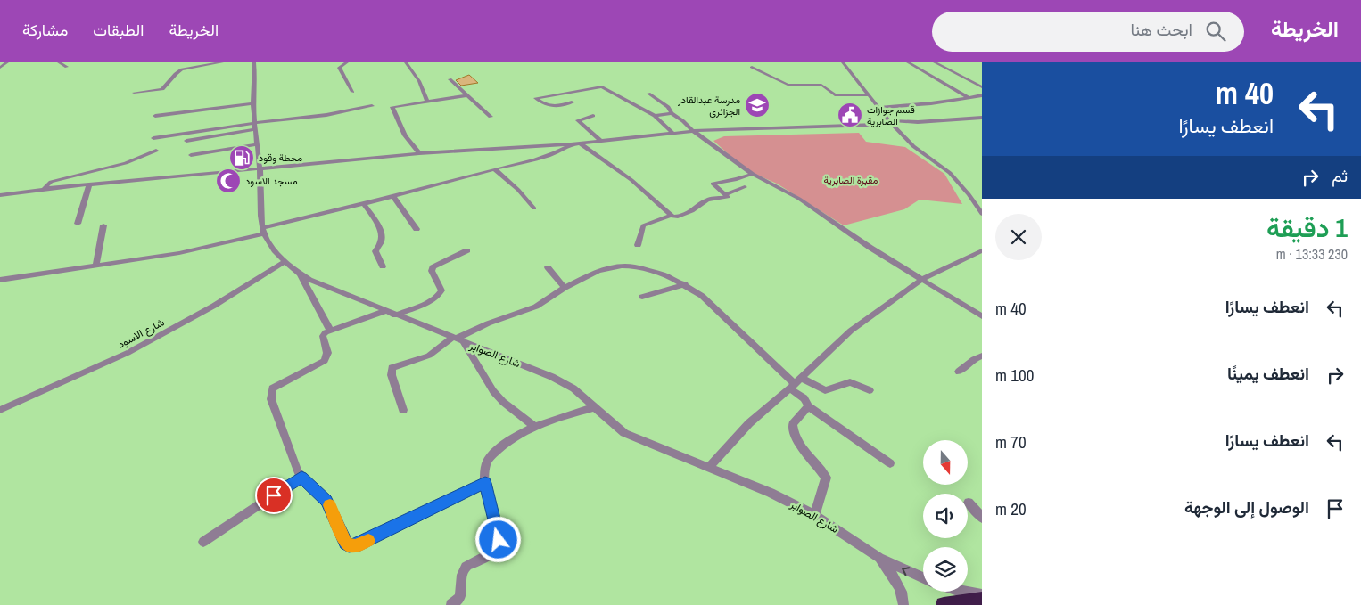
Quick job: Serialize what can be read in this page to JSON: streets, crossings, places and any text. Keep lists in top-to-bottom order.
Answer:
{
  "streets": {
    "street": ["شارع الاسود", "شارع الصوابر"]
  },
  "crossings": [
    ["شارع الاسود", "شارع الصوابر"]
  ],
  "parks": ["مقبرة الصابرية"],
  "places": {
    "school or university": ["مدرسة عبدالقادر الجزائري"],
    "public building": ["قسم جوازات الصابرية"],
    "fuel station": ["محطة وقود"],
    "mosque": ["مسجد الاسود"]
  },
  "north": "bottom",
  "page": {
    "header": "الخريطة",
    "search": "ابحث هنا",
    "nav": ["الخريطة", "الطبقات", "مشاركة"],
    "turn": ["40 m", "انعطف يسارًا"],
    "then": "ثم",
    "heading": ["1 دقيقة", "230 m · 13:33"],
    "list": [
      {
        "name": "انعطف يسارًا",
        "value": "40 m"
      },
      {
        "name": "انعطف يمينًا",
        "value": "100 m"
      },
      {
        "name": "انعطف يسارًا",
        "value": "70 m"
      },
      {
        "name": "الوصول إلى الوجهة",
        "value": "20 m"
      }
    ]
  }
}
